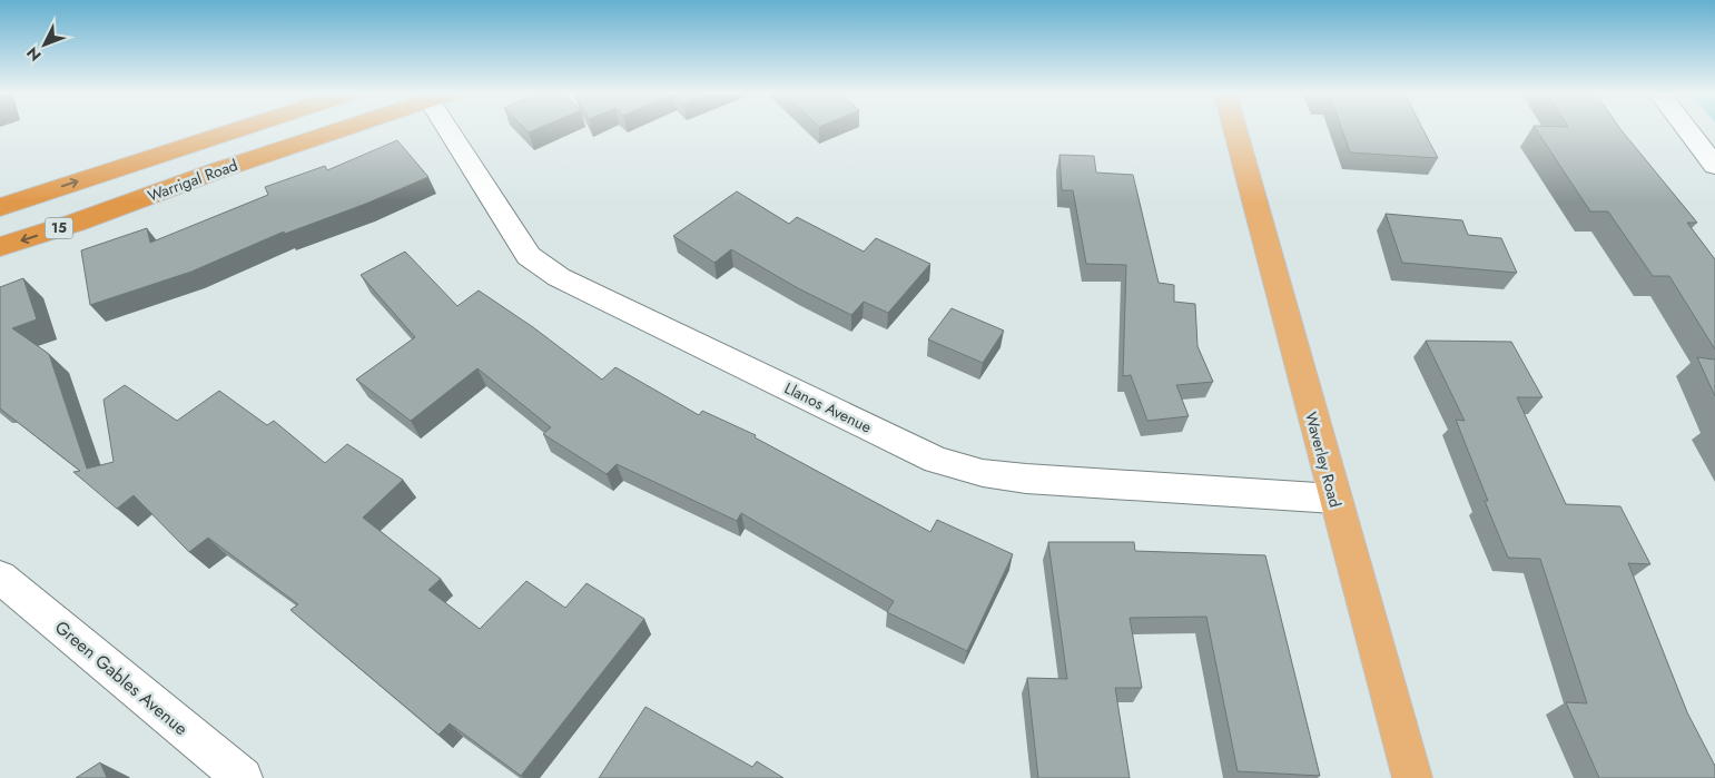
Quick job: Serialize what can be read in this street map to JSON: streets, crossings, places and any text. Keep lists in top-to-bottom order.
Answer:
{
  "streets": {
    "highway": ["Warrigal Road", "15"],
    "main road": ["Waverley Road"],
    "street": ["Llanos Avenue", "Green Gables Avenue"]
  },
  "crossings": [
    ["Llanos Avenue", "Waverley Road"]
  ],
  "north": "bottom left"
}
